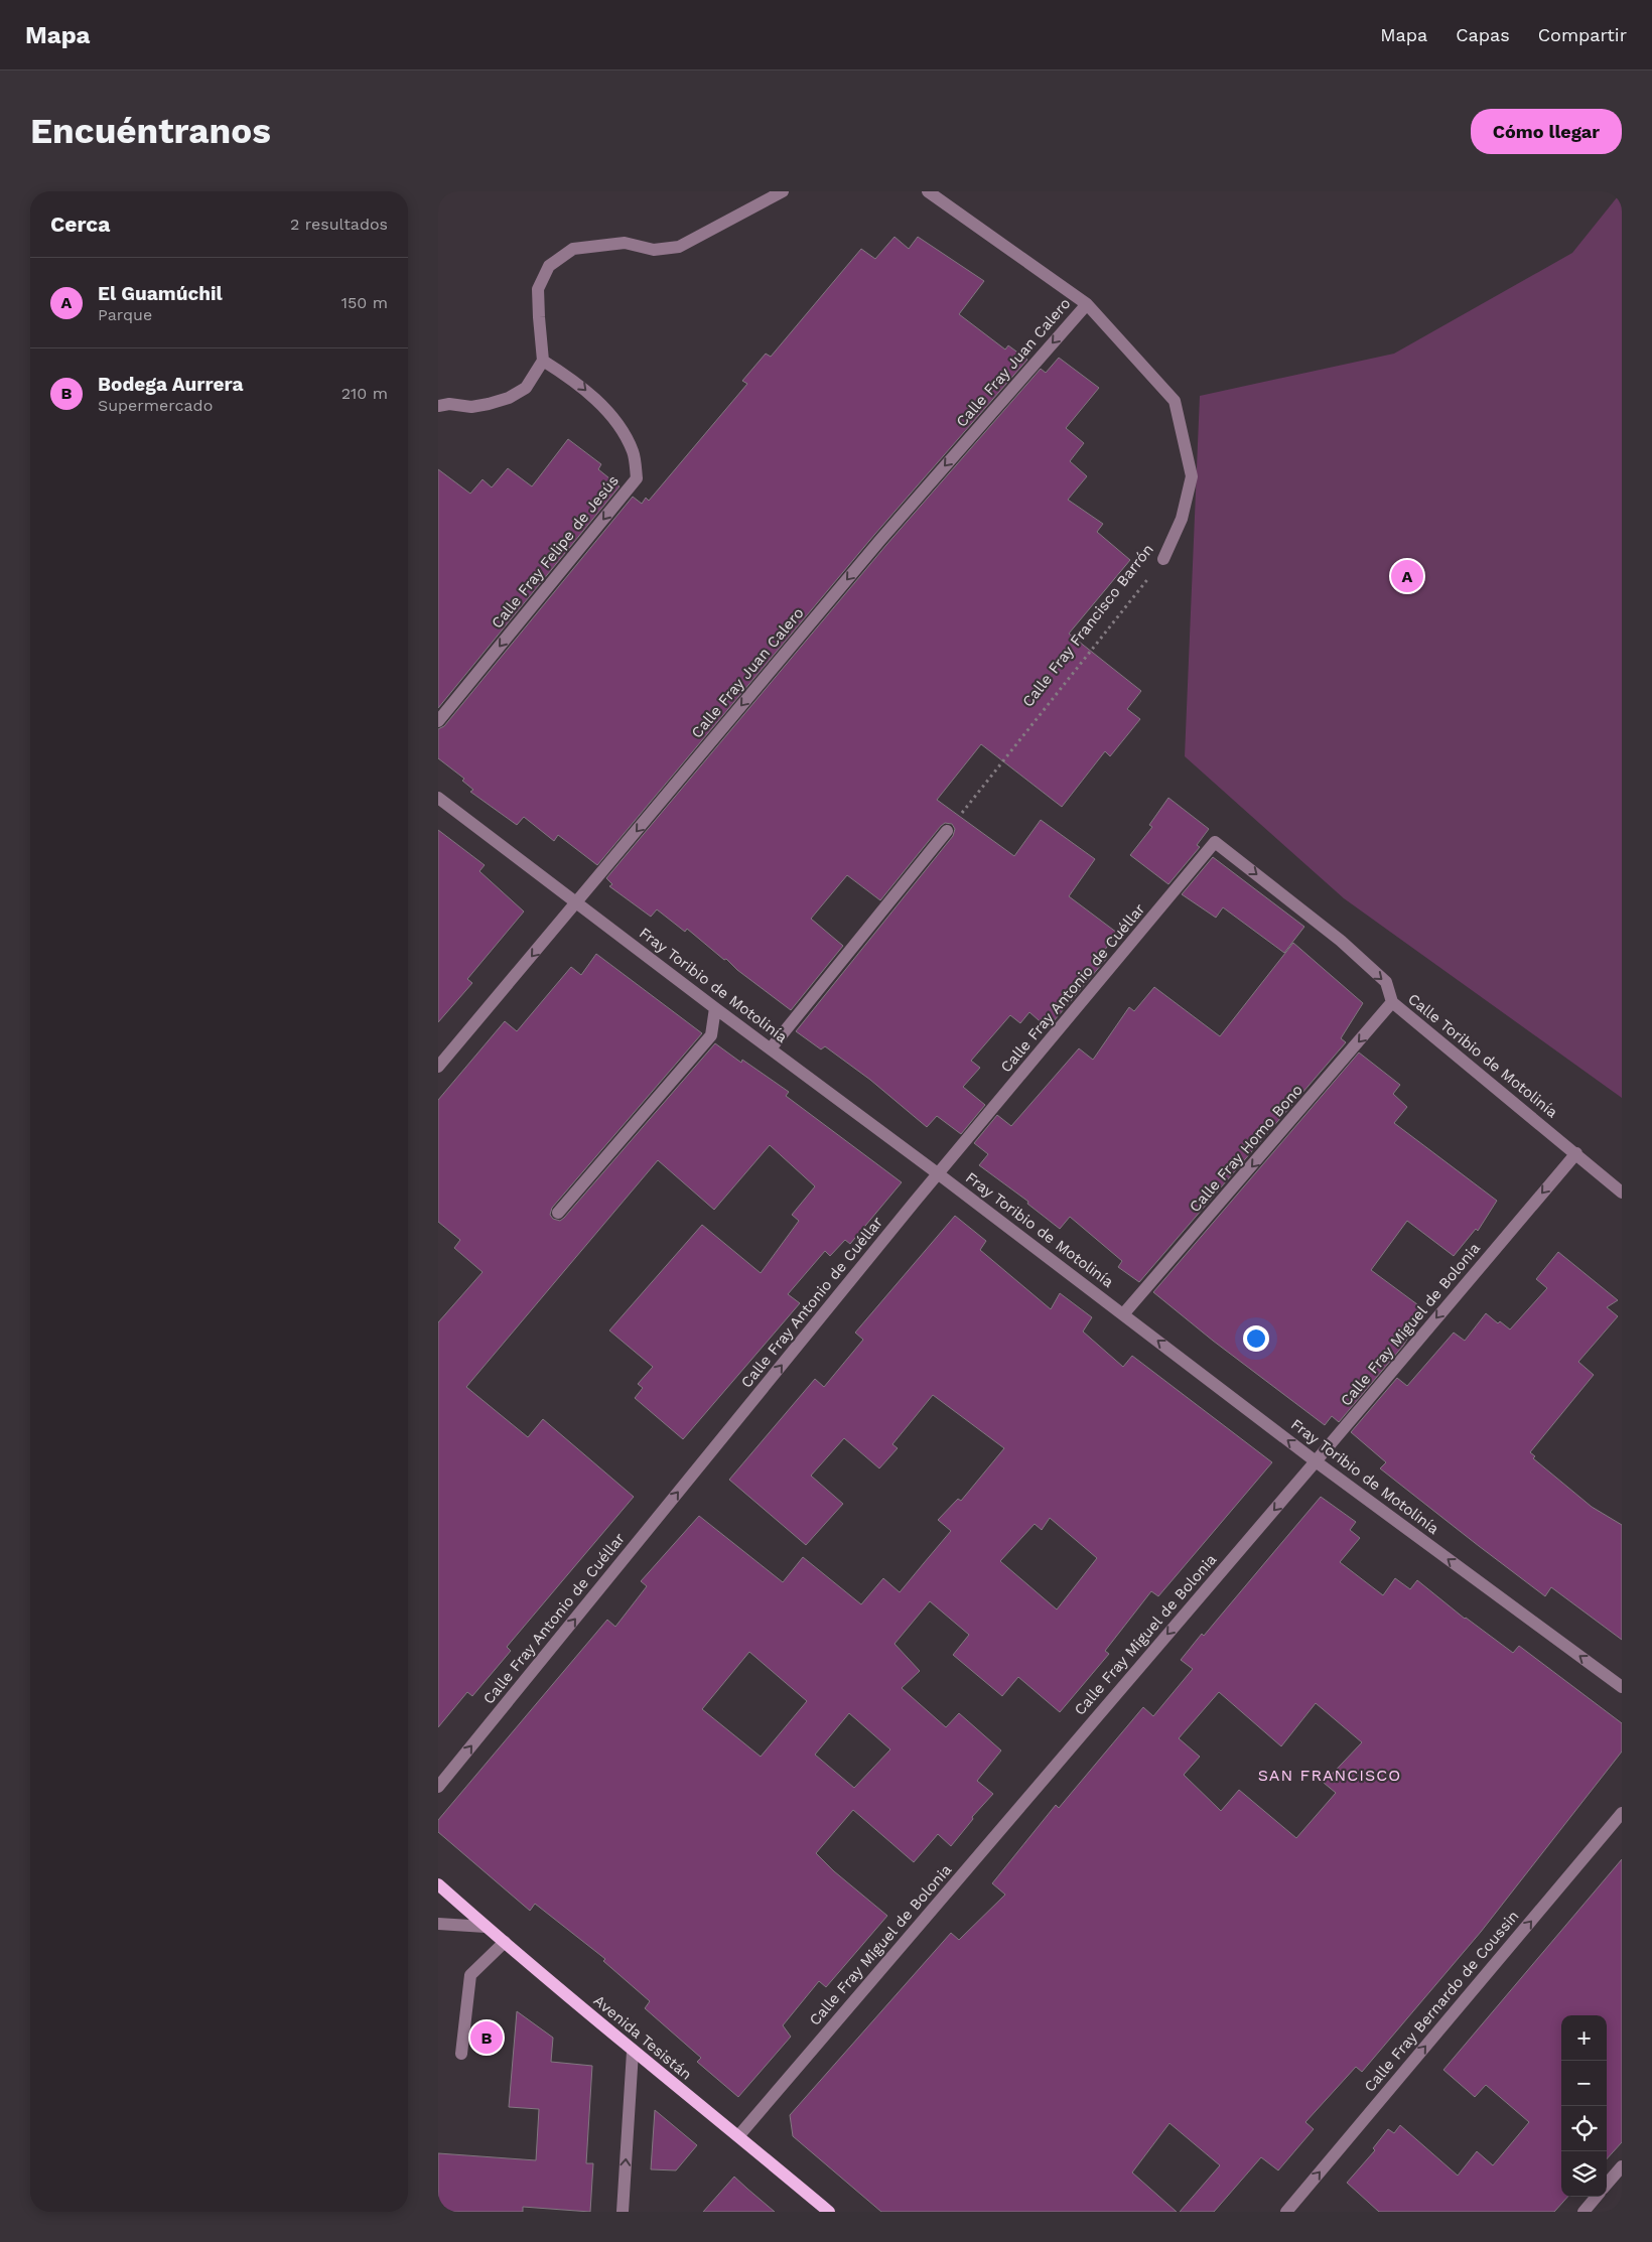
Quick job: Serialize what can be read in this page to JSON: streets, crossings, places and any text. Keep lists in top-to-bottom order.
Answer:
{
  "streets": {
    "main road": ["Avenida Tesistán"],
    "street": [
      "Calle Fray Juan Calero",
      "Calle Fray Felipe de Jesús",
      "Calle Fray Francisco Barrón",
      "Fray Toribio de Motolinía",
      "Calle Fray Antonio de Cuéllar",
      "Calle Toribio de Motolinía",
      "Calle Fray Homo Bono",
      "Calle Fray Miguel de Bolonia",
      "Calle Fray Bernardo de Coussin"
    ]
  },
  "crossings": [
    ["Calle Fray Juan Calero", "Calle Fray Francisco Barrón"],
    ["Calle Fray Juan Calero", "Fray Toribio de Motolinía"],
    ["Fray Toribio de Motolinía", "Calle Fray Antonio de Cuéllar"],
    ["Fray Toribio de Motolinía", "Calle Fray Homo Bono"],
    ["Fray Toribio de Motolinía", "Calle Fray Miguel de Bolonia"],
    ["Calle Fray Antonio de Cuéllar", "Calle Toribio de Motolinía"],
    ["Calle Toribio de Motolinía", "Calle Fray Homo Bono"],
    ["Calle Toribio de Motolinía", "Calle Fray Miguel de Bolonia"],
    ["Calle Fray Miguel de Bolonia", "Avenida Tesistán"]
  ],
  "one_way": [
    "Calle Fray Juan Calero",
    "Fray Toribio de Motolinía",
    "Calle Fray Antonio de Cuéllar",
    "Calle Toribio de Motolinía",
    "Calle Fray Homo Bono",
    "Calle Fray Miguel de Bolonia",
    "Calle Fray Bernardo de Coussin"
  ],
  "districts": ["SAN FRANCISCO"],
  "page": {
    "header": "Mapa",
    "nav": ["Mapa", "Capas", "Compartir"],
    "buttons": "Cómo llegar",
    "title": "Encuéntranos",
    "heading": ["Cerca", "2 resultados"],
    "list": [
      {
        "mark": "A",
        "name": "El Guamúchil",
        "note": "Parque",
        "value": "150 m"
      },
      {
        "mark": "B",
        "name": "Bodega Aurrera",
        "note": "Supermercado",
        "value": "210 m"
      }
    ],
    "pins": ["A", "B"],
    "map_buttons": ["+", "−"]
  }
}
